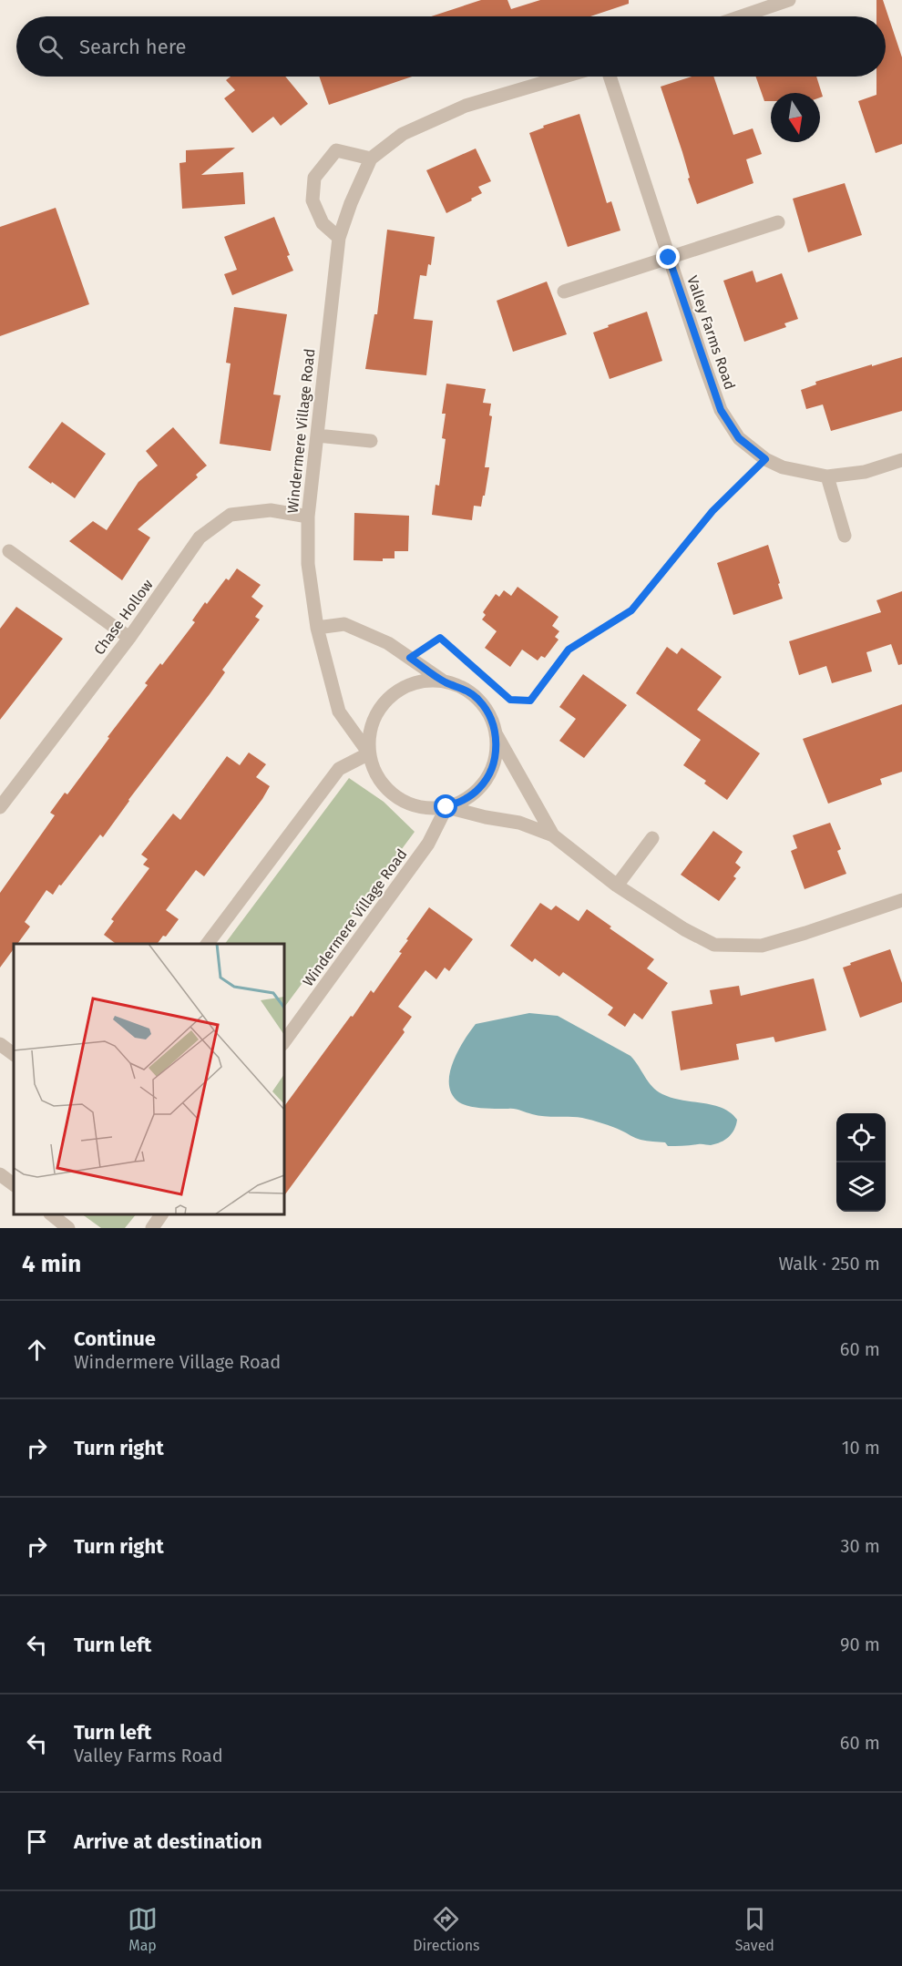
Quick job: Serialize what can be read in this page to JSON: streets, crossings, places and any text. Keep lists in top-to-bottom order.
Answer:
{
  "streets": {
    "street": ["Valley Farms Road", "Windermere Village Road", "Chase Hollow"]
  },
  "crossings": [
    ["Windermere Village Road", "Chase Hollow"]
  ],
  "north": "bottom",
  "page": {
    "search": "Search here",
    "heading": ["4 min", "Walk · 250 m"],
    "list": [
      ["Continue", "Windermere Village Road", "60 m"],
      ["Turn right", "10 m"],
      ["Turn right", "30 m"],
      ["Turn left", "90 m"],
      ["Turn left", "Valley Farms Road", "60 m"],
      "Arrive at destination"
    ],
    "nav": ["Map", "Directions", "Saved"]
  }
}
